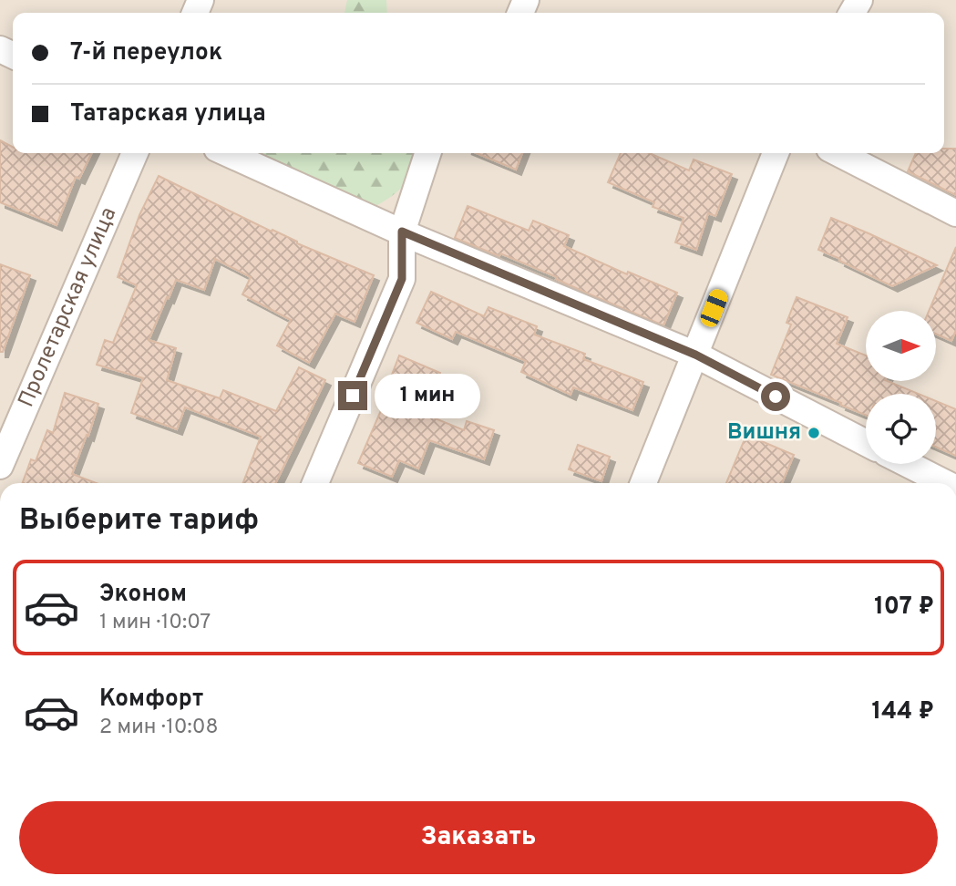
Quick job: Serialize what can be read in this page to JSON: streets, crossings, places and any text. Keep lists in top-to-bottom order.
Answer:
{
  "streets": {
    "street": ["Пролетарская улица"]
  },
  "places": ["Вишня"],
  "north": "right",
  "page": {
    "banner": ["7-й переулок", "Татарская улица"],
    "bubble": "1 мин",
    "heading": "Выберите тариф",
    "list": [
      {
        "name": "Эконом",
        "note": "1 мин · 10:07",
        "value": "107 ₽"
      },
      {
        "name": "Комфорт",
        "note": "2 мин · 10:08",
        "value": "144 ₽"
      }
    ],
    "buttons": "Заказать"
  }
}
